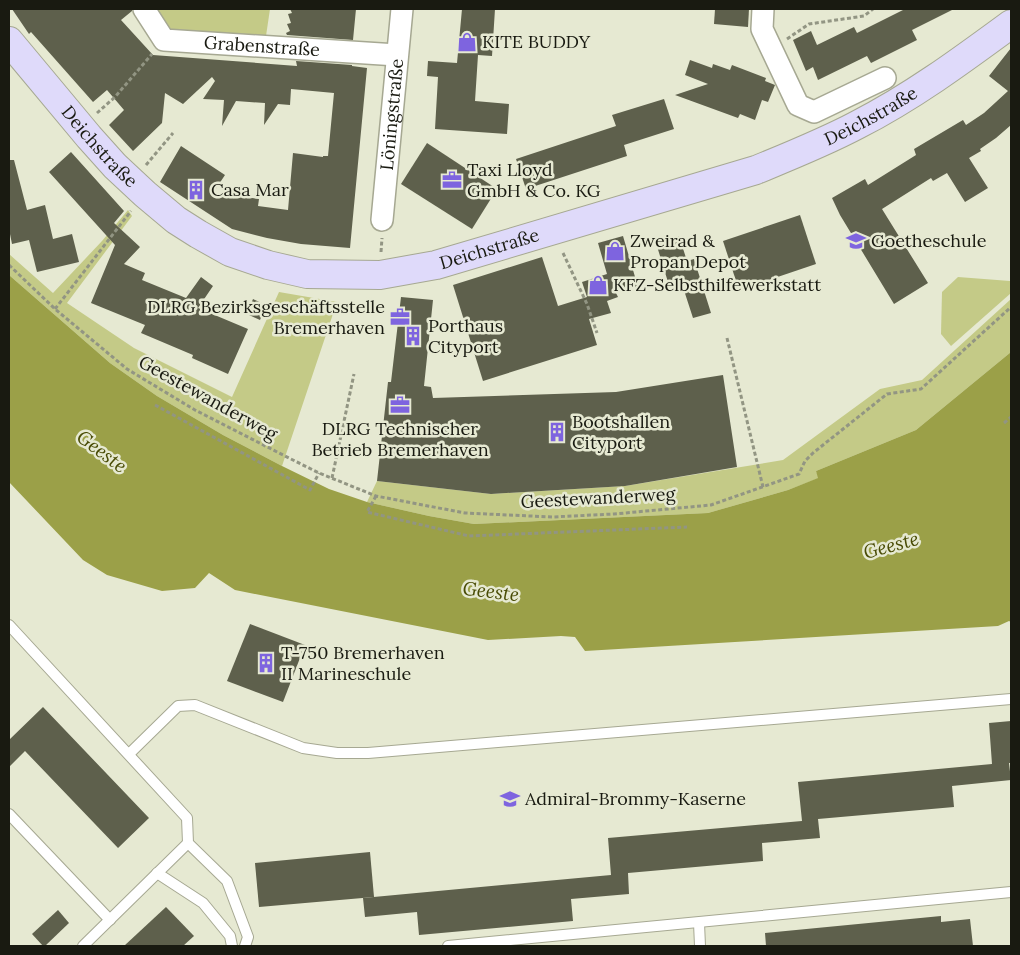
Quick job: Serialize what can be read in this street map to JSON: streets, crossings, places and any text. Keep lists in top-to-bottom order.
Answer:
{
  "streets": {
    "main road": ["Deichstraße"],
    "street": ["Grabenstraße", "Löningstraße"],
    "path": ["Geestewanderweg"]
  },
  "crossings": [
    ["Grabenstraße", "Löningstraße"]
  ],
  "water": ["Geeste"],
  "places": {
    "shop": ["KITE BUDDY", "Zweirad & Propan Depot", "KFZ-Selbsthilfewerkstatt"],
    "office": ["Taxi Lloyd GmbH & Co. KG", "DLRG Bezirksgeschäftsstelle Bremerhaven", "DLRG Technischer Betrieb Bremerhaven"],
    "building": [
      "Casa Mar",
      "Porthaus Cityport",
      "Bootshallen Cityport",
      "T-750 Bremerhaven II Marineschule"
    ],
    "school or university": ["Goetheschule", "Admiral-Brommy-Kaserne"]
  }
}
